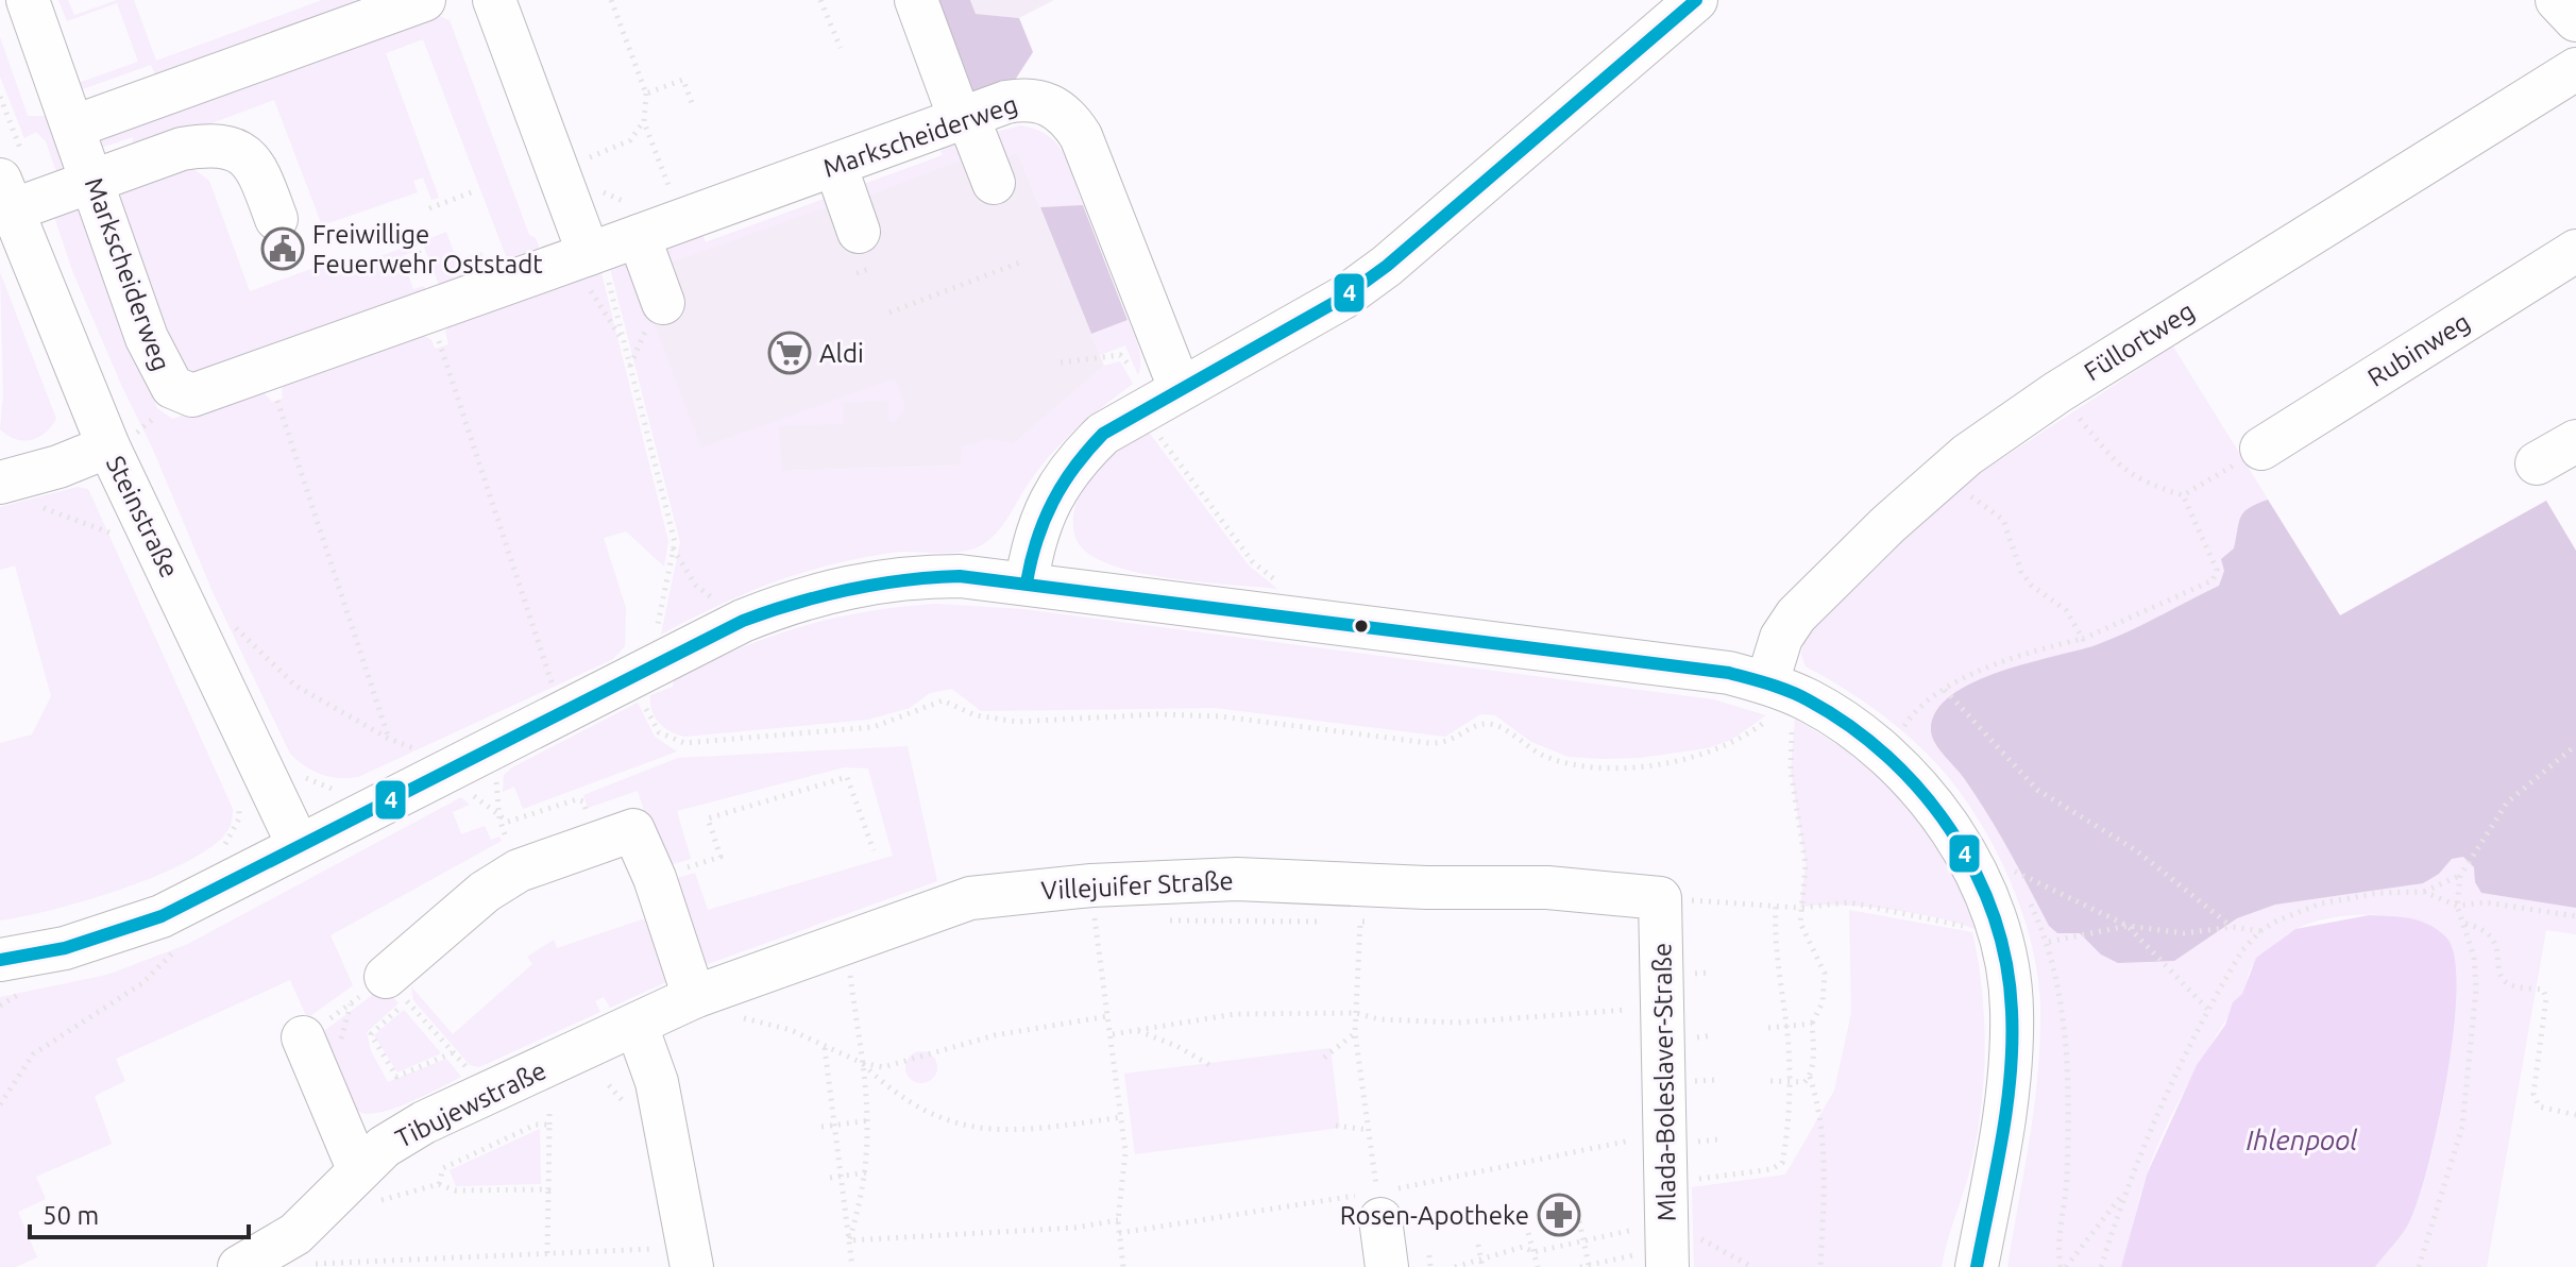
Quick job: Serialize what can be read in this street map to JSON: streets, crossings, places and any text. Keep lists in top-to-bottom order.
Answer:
{
  "streets": {
    "street": [
      "Markscheiderweg",
      "Füllortweg",
      "Rubinweg",
      "Steinstraße",
      "Villejuifer Straße",
      "Mlada-Boleslaver-Straße",
      "Tibujewstraße"
    ]
  },
  "crossings": [
    ["Villejuifer Straße", "Mlada-Boleslaver-Straße"],
    ["Villejuifer Straße", "Tibujewstraße"]
  ],
  "water": ["Ihlenpool"],
  "places": {
    "public building": ["Freiwillige Feuerwehr Oststadt"],
    "supermarket": ["Aldi"],
    "pharmacy": ["Rosen-Apotheke"]
  },
  "lines": ["transit line 4"],
  "scale_bar": "50 m"
}
